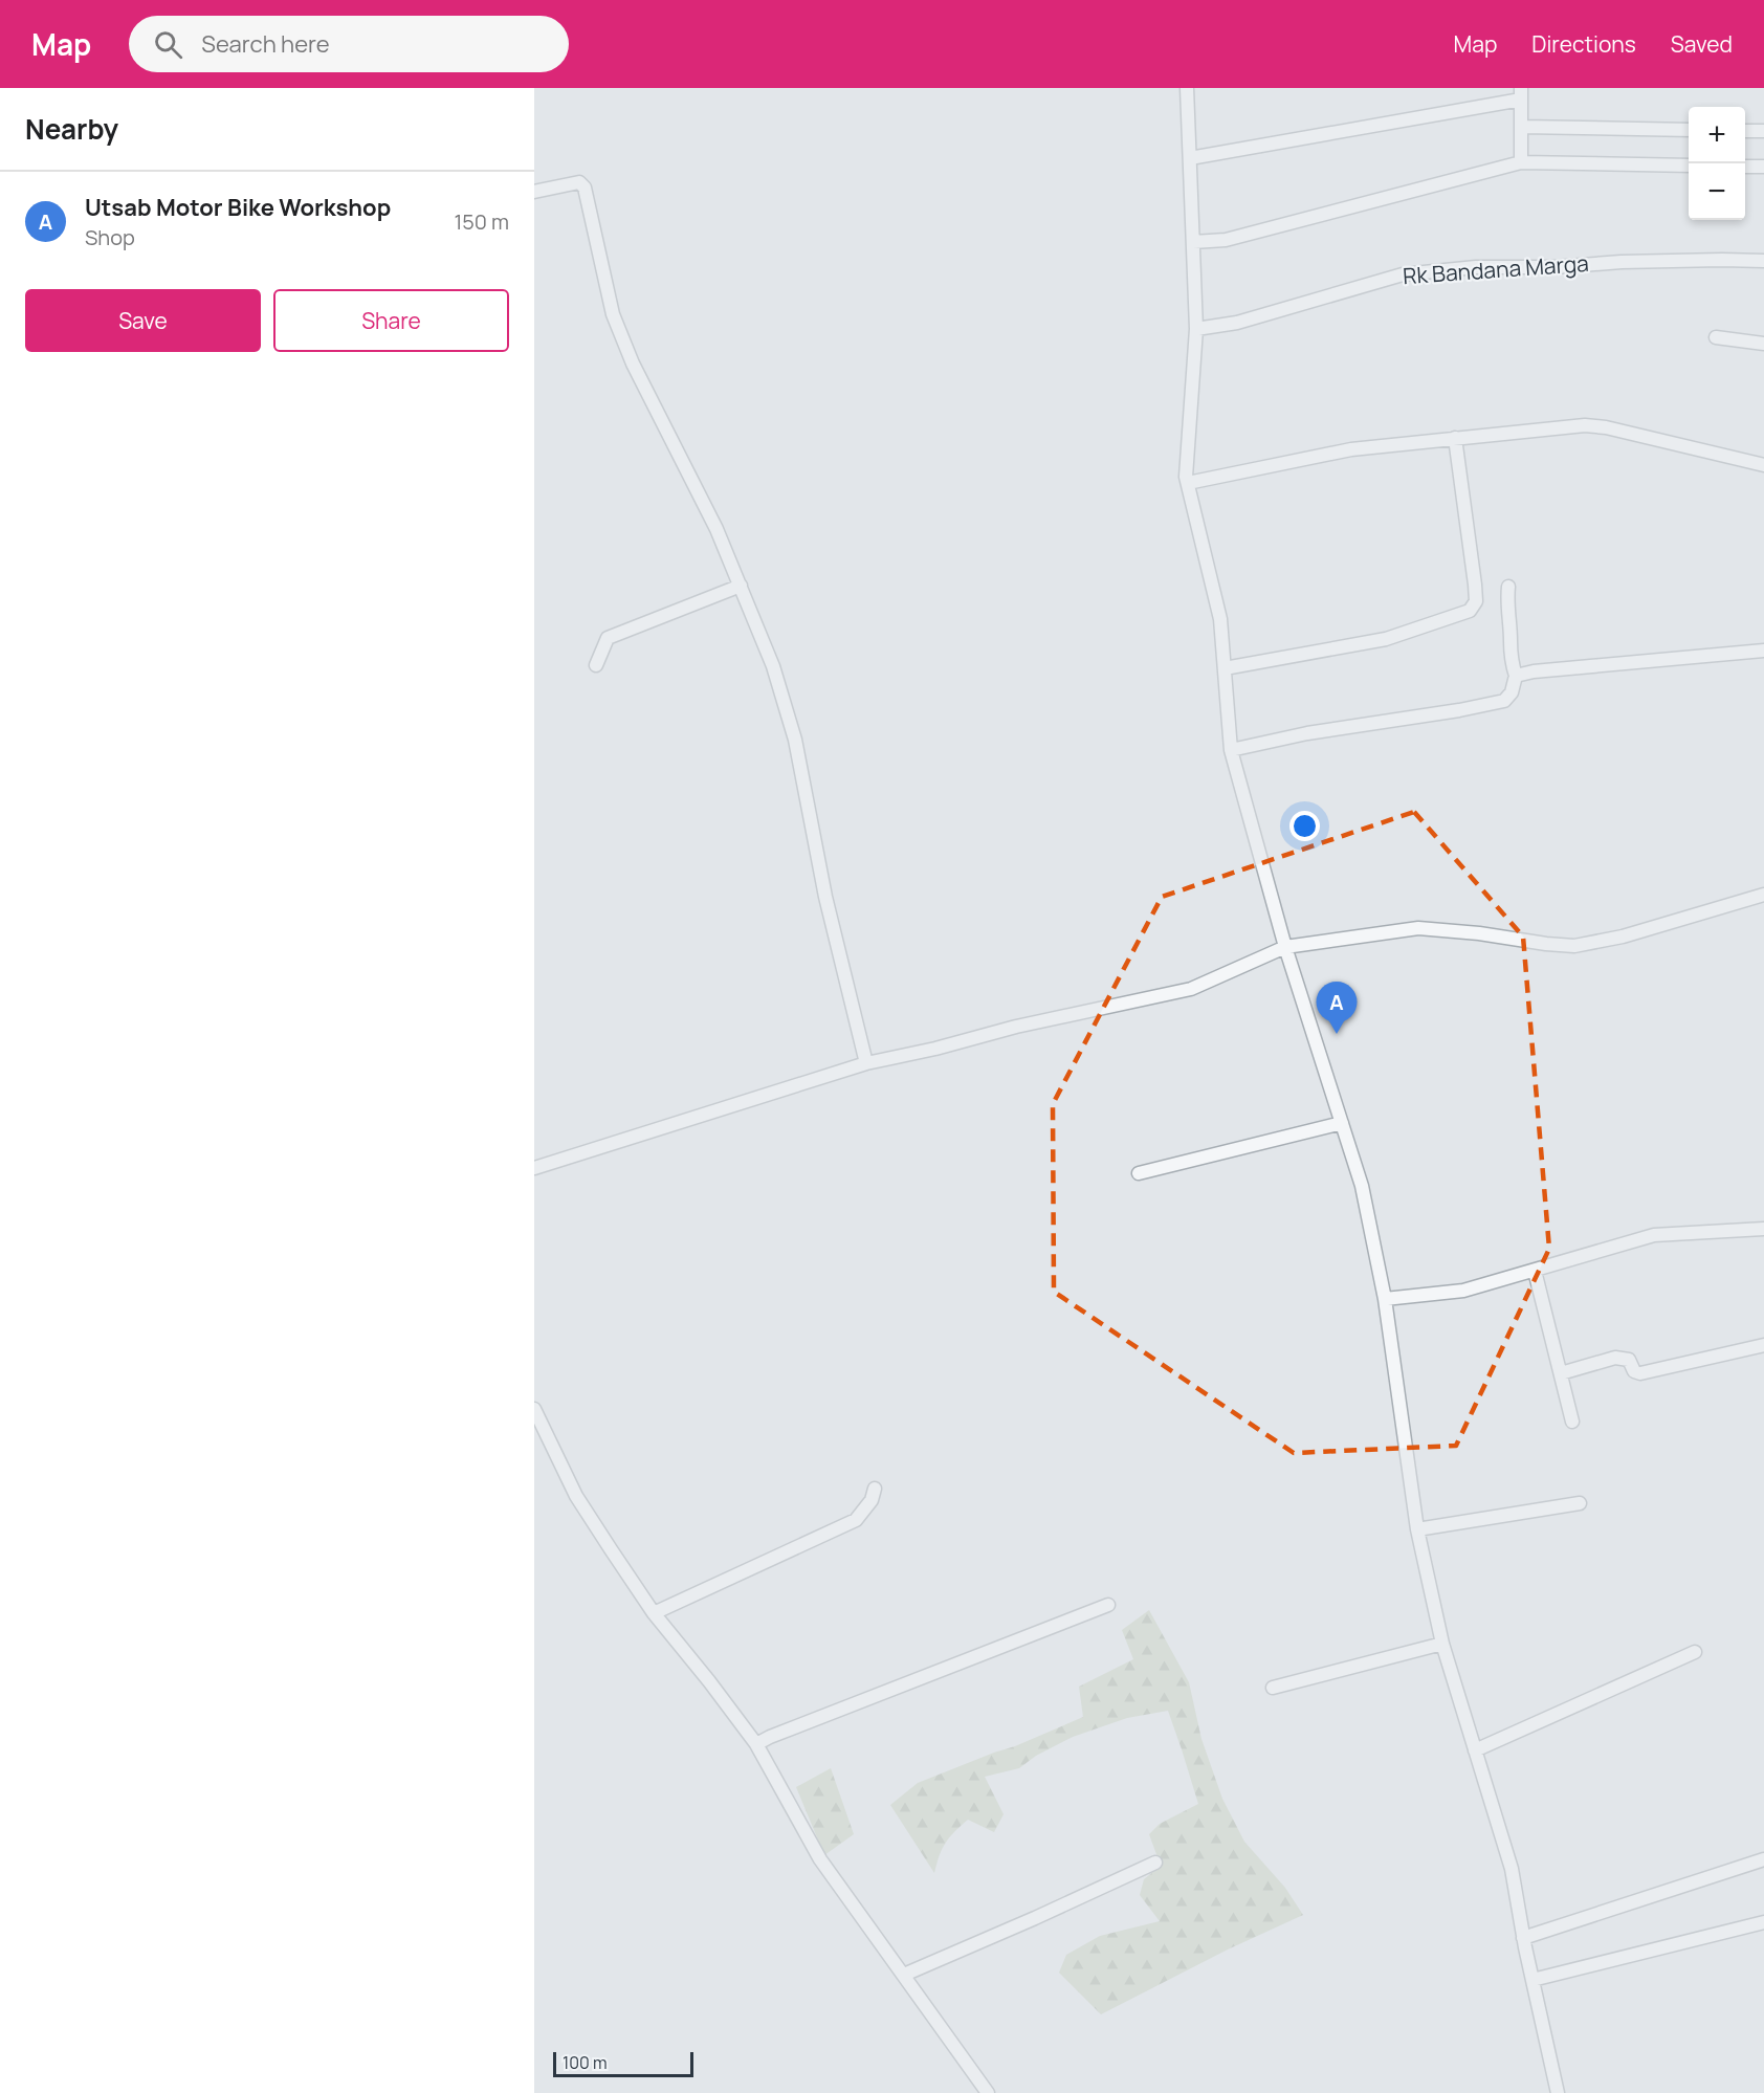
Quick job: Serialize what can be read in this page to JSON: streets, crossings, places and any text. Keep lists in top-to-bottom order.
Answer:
{
  "streets": {
    "street": ["Rk Bandana Marga"]
  },
  "scale_bar": "100 m",
  "page": {
    "header": "Map",
    "search": "Search here",
    "nav": ["Map", "Directions", "Saved"],
    "heading": "Nearby",
    "map_buttons": ["+", "−"],
    "list": [
      {
        "mark": "A",
        "name": "Utsab Motor Bike Workshop",
        "note": "Shop",
        "value": "150 m"
      }
    ],
    "buttons": ["Save", "Share"],
    "pins": "A",
    "scale": "100 m"
  }
}
